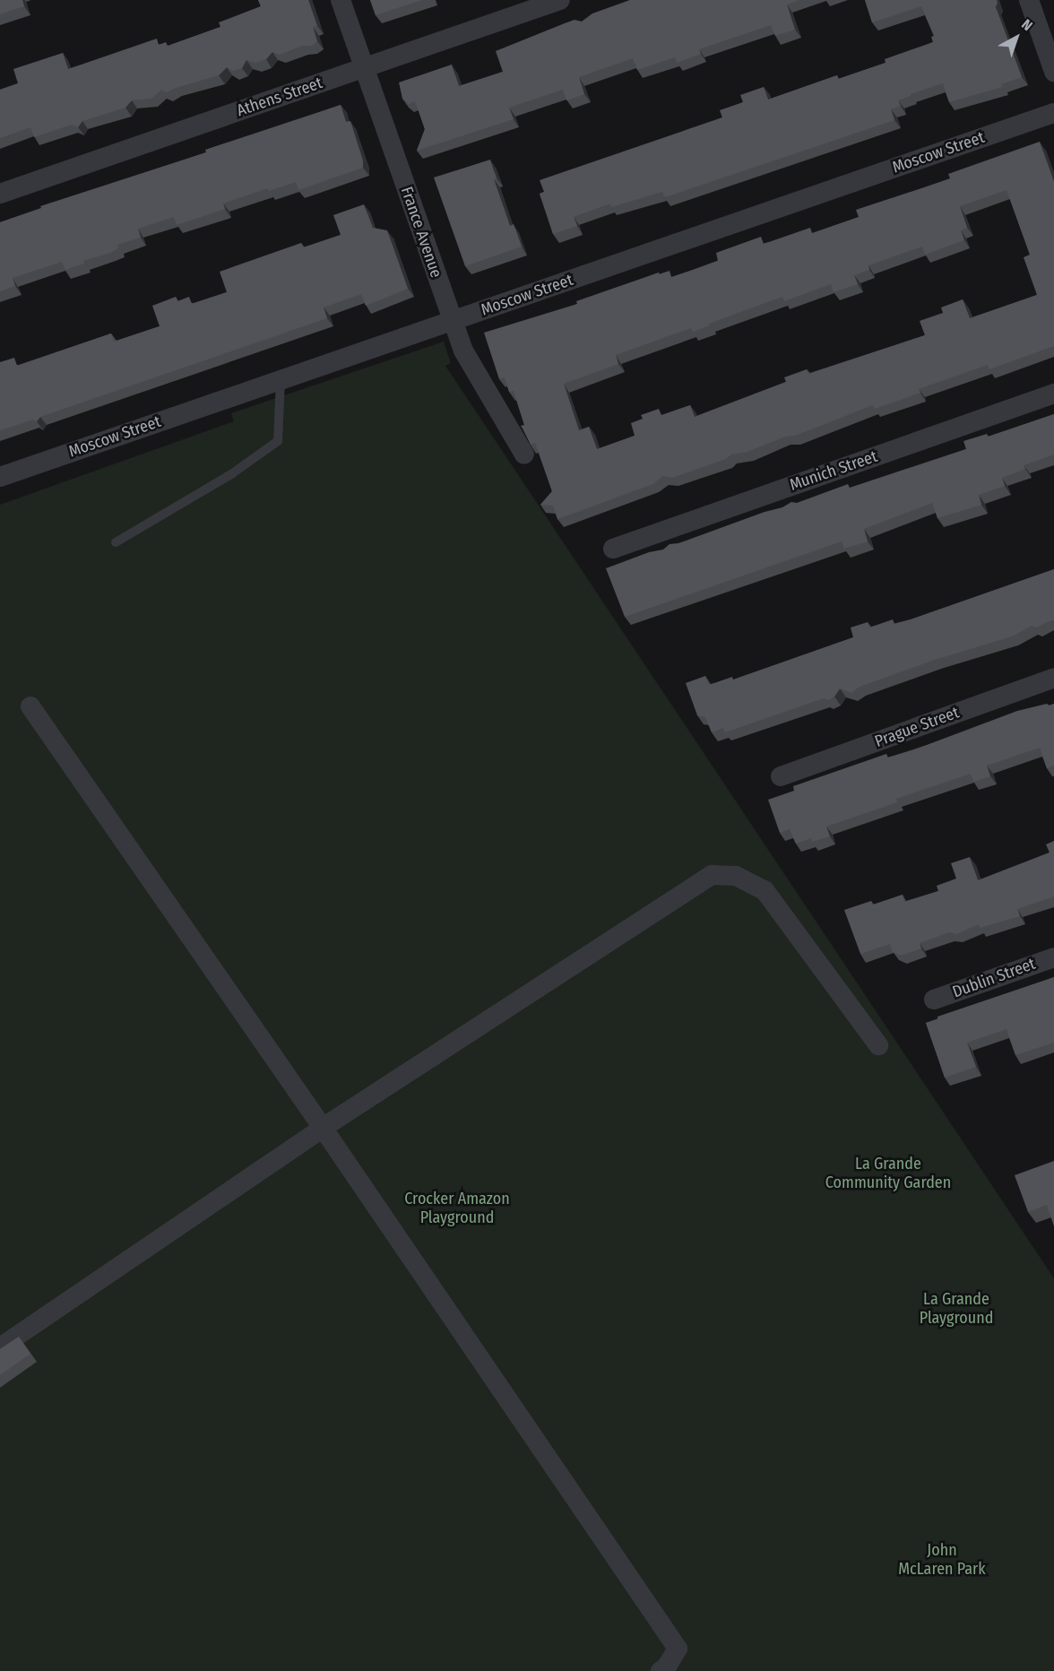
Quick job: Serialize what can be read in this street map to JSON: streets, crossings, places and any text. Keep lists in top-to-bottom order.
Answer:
{
  "streets": {
    "street": [
      "Athens Street",
      "Moscow Street",
      "France Avenue",
      "Munich Street",
      "Prague Street",
      "Dublin Street"
    ]
  },
  "crossings": [
    ["Athens Street", "France Avenue"],
    ["Moscow Street", "France Avenue"]
  ],
  "parks": [
    "La Grande Community Garden",
    "Crocker Amazon Playground",
    "La Grande Playground",
    "John McLaren Park"
  ],
  "north": "top right"
}
